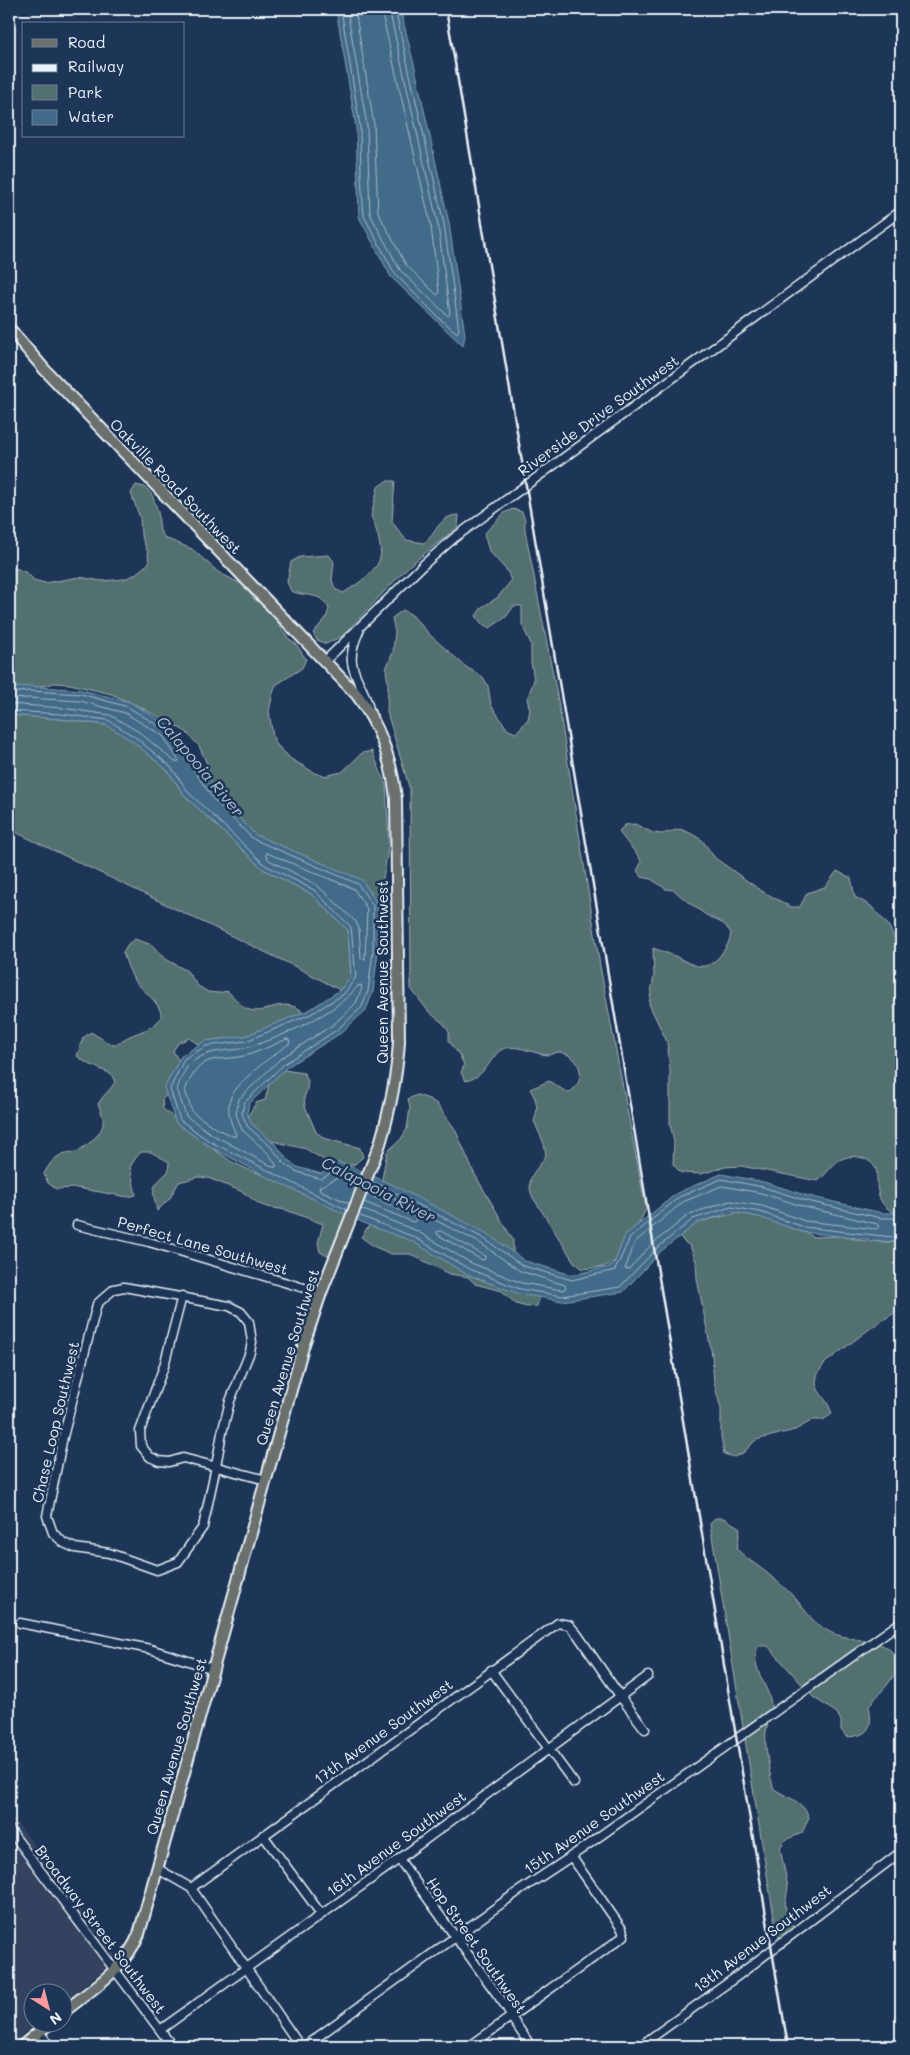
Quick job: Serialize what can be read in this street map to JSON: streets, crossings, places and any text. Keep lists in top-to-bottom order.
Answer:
{
  "streets": {
    "main road": ["Oakville Road Southwest", "Queen Avenue Southwest"],
    "street": [
      "Riverside Drive Southwest",
      "Perfect Lane Southwest",
      "Chase Loop Southwest",
      "17th Avenue Southwest",
      "15th Avenue Southwest",
      "16th Avenue Southwest",
      "Broadway Street Southwest",
      "13th Avenue Southwest",
      "Hop Street Southwest"
    ]
  },
  "crossings": [
    ["Riverside Drive Southwest", "Oakville Road Southwest"],
    ["Riverside Drive Southwest", "Queen Avenue Southwest"],
    ["Oakville Road Southwest", "Queen Avenue Southwest"],
    ["Queen Avenue Southwest", "Perfect Lane Southwest"],
    ["Queen Avenue Southwest", "Broadway Street Southwest"],
    ["17th Avenue Southwest", "16th Avenue Southwest"],
    ["15th Avenue Southwest", "Hop Street Southwest"],
    ["16th Avenue Southwest", "Broadway Street Southwest"],
    ["16th Avenue Southwest", "Hop Street Southwest"]
  ],
  "water": ["Calapooia River"],
  "legend": [
    "Road",
    "Railway",
    "Park",
    "Water"
  ],
  "north": "bottom right"
}
